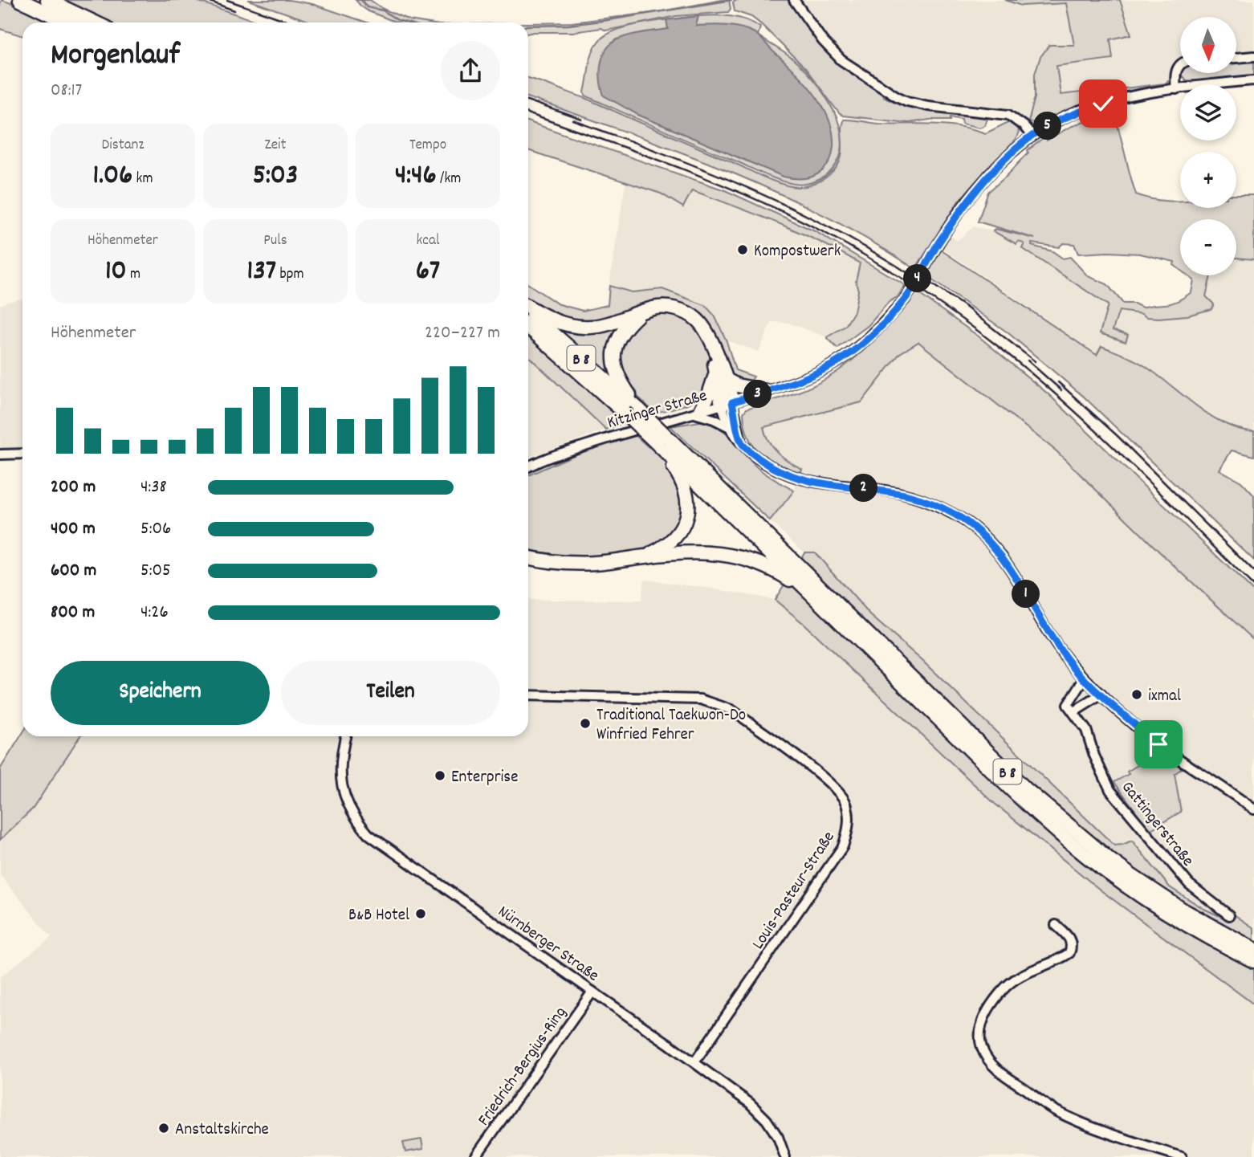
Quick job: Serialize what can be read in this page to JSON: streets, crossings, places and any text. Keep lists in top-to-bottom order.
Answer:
{
  "streets": {
    "highway": ["B 8"],
    "street": [
      "Kitzinger Straße",
      "Gattingerstraße",
      "Louis-Pasteur-Straße",
      "Nürnberger Straße",
      "Friedrich-Bergius-Ring"
    ]
  },
  "crossings": [
    ["Louis-Pasteur-Straße", "Nürnberger Straße"],
    ["Nürnberger Straße", "Friedrich-Bergius-Ring"]
  ],
  "places": [
    "Kompostwerk",
    "ixmal",
    "Traditional Taekwon-Do Winfried Fehrer",
    "Enterprise",
    "B&B Hotel",
    "Anstaltskirche"
  ],
  "north": "bottom",
  "page": {
    "map_buttons": ["+", "−"],
    "heading": ["Morgenlauf", "08:17"],
    "pins": [
      "5",
      "4",
      "3",
      "2",
      "1"
    ],
    "stats": [
      ["Distanz", "1.06 km"],
      ["Zeit", "5:03"],
      ["Tempo", "4:46 /km"],
      ["Höhenmeter", "10 m"],
      ["Puls", "137 bpm"],
      ["kcal", "67"]
    ],
    "chart": ["Höhenmeter", "220–227 m"],
    "list": [
      {
        "name": "200 m",
        "note": "4:38"
      },
      {
        "name": "400 m",
        "note": "5:06"
      },
      {
        "name": "600 m",
        "note": "5:05"
      },
      {
        "name": "800 m",
        "note": "4:26"
      }
    ],
    "buttons": ["Speichern", "Teilen"]
  }
}
